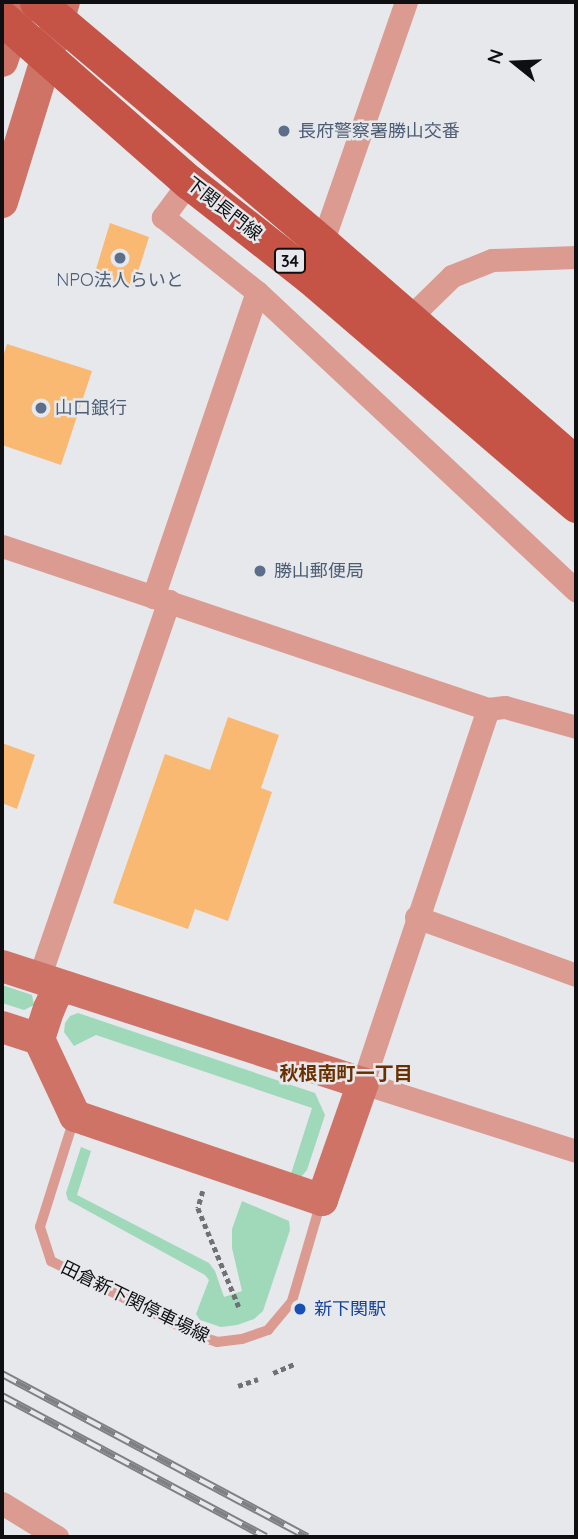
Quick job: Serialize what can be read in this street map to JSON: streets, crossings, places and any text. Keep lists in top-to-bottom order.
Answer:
{
  "streets": {
    "main road": ["下関長門線", "34", "田倉新下関停車場線"]
  },
  "districts": ["秋根南町一丁目"],
  "places": [
    "長府警察署勝山交番",
    "NPO法人らいと",
    "山口銀行",
    "勝山郵便局",
    "新下関駅"
  ],
  "north": "left"
}
